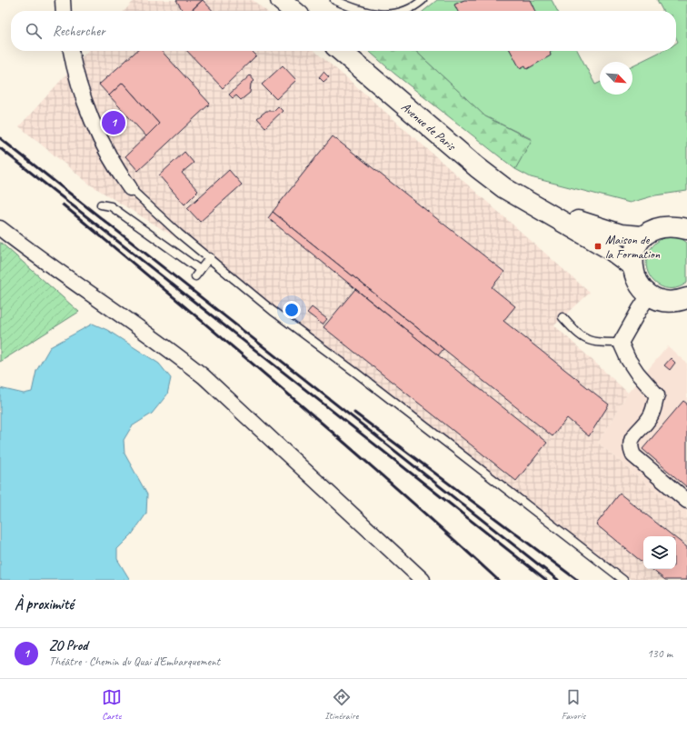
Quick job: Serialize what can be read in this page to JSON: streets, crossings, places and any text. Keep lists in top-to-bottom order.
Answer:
{
  "streets": {
    "main road": ["Avenue de Paris"]
  },
  "places": {
    "transit": ["Maison de la Formation"]
  },
  "north": "bottom right",
  "page": {
    "search": "Rechercher",
    "pins": "1",
    "heading": "À proximité",
    "list": [
      {
        "mark": "1",
        "name": "ZO Prod",
        "note": "Théâtre · Chemin du Quai d’Embarquement",
        "value": "130 m"
      }
    ],
    "nav": ["Carte", "Itinéraire", "Favoris"]
  }
}
